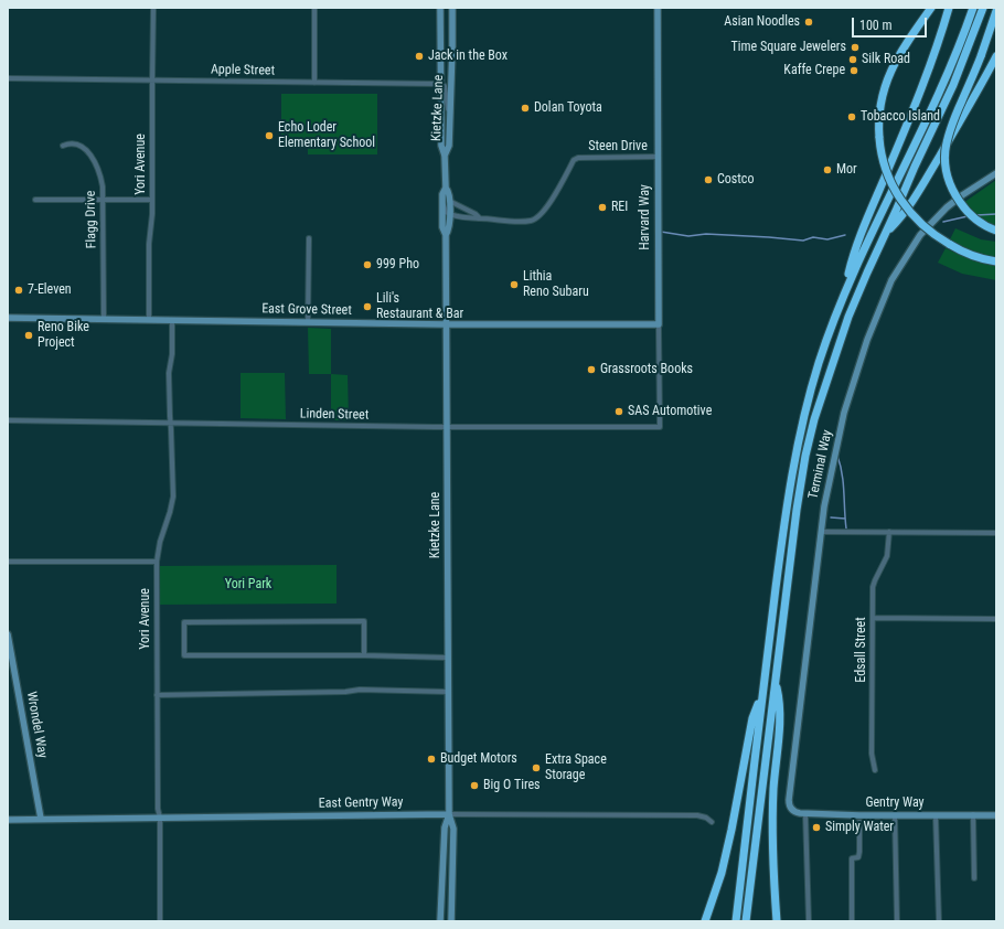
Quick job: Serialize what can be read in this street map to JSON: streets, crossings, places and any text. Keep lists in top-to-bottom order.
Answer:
{
  "streets": {
    "street": [
      "Apple Street",
      "Kietzke Lane",
      "Steen Drive",
      "Yori Avenue",
      "Harvard Way",
      "Flagg Drive",
      "East Grove Street",
      "Linden Street",
      "Terminal Way",
      "Edsall Street",
      "Wrondel Way",
      "East Gentry Way",
      "Gentry Way"
    ]
  },
  "crossings": [
    ["Apple Street", "Kietzke Lane"],
    ["Apple Street", "Yori Avenue"],
    ["Kietzke Lane", "Steen Drive"],
    ["Kietzke Lane", "East Grove Street"],
    ["Kietzke Lane", "Linden Street"],
    ["Kietzke Lane", "East Gentry Way"],
    ["Steen Drive", "Harvard Way"],
    ["Yori Avenue", "East Grove Street"],
    ["Yori Avenue", "Linden Street"],
    ["Yori Avenue", "East Gentry Way"],
    ["Harvard Way", "East Grove Street"],
    ["Harvard Way", "Linden Street"],
    ["Flagg Drive", "East Grove Street"],
    ["Terminal Way", "Gentry Way"],
    ["Wrondel Way", "East Gentry Way"]
  ],
  "parks": ["Yori Park"],
  "places": [
    "Asian Noodles",
    "Time Square Jewelers",
    "Jack in the Box",
    "Silk Road",
    "Kaffe Crepe",
    "Dolan Toyota",
    "Tobacco Island",
    "Echo Loder Elementary School",
    "Mor",
    "Costco",
    "REI",
    "999 Pho",
    "Lithia Reno Subaru",
    "7-Eleven",
    "Lili's Restaurant & Bar",
    "Reno Bike Project",
    "Grassroots Books",
    "SAS Automotive",
    "Budget Motors",
    "Extra Space Storage",
    "Big O Tires",
    "Simply Water"
  ],
  "scale_bar": "100 m"
}
